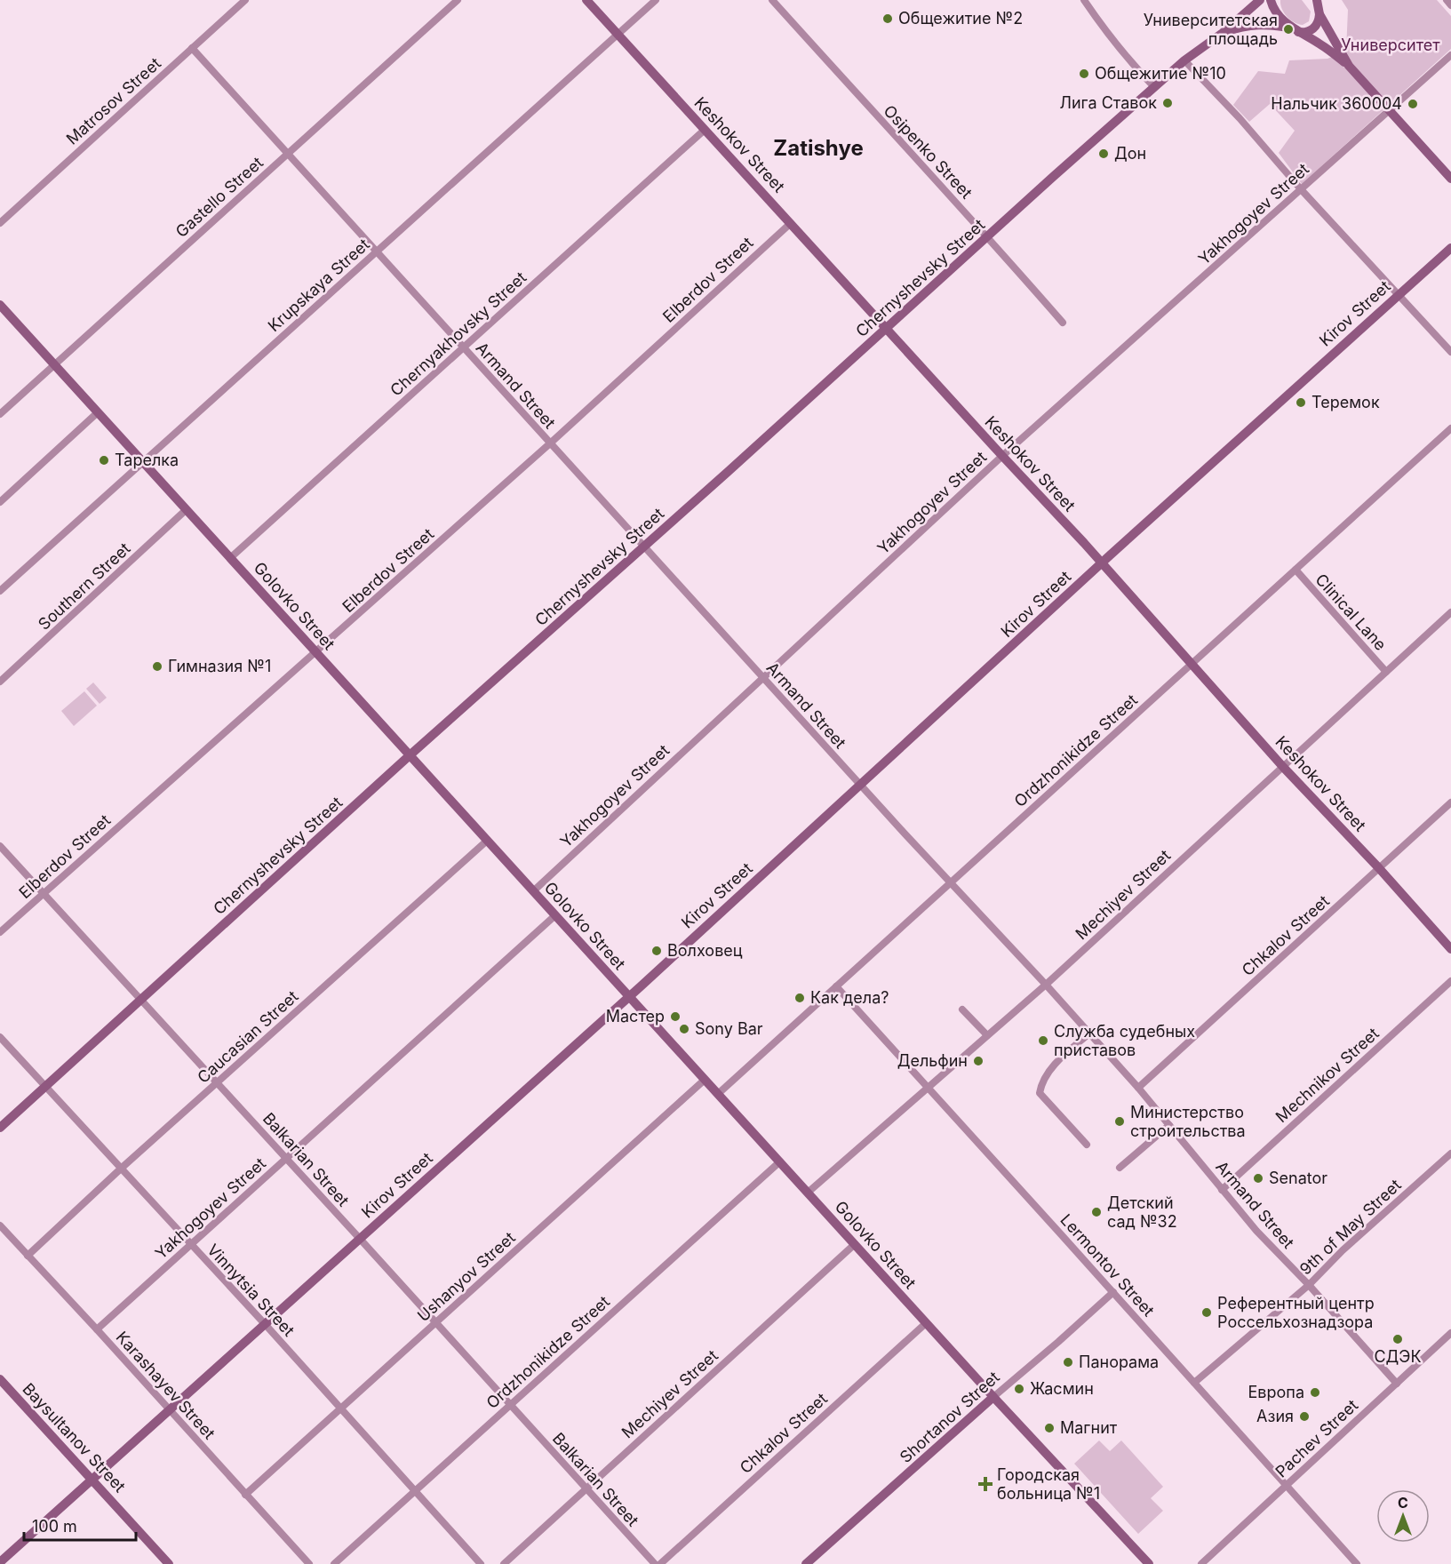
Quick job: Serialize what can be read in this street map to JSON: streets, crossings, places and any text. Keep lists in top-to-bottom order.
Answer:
{
  "streets": {
    "street": [
      "Matrosov Street",
      "Keshokov Street",
      "Osipenko Street",
      "Gastello Street",
      "Yakhogoyev Street",
      "Chernyshevsky Street",
      "Elberdov Street",
      "Krupskaya Street",
      "Kirov Street",
      "Chernyakhovsky Street",
      "Armand Street",
      "Southern Street",
      "Golovko Street",
      "Clinical Lane",
      "Ordzhonikidze Street",
      "Mechiyev Street",
      "Chkalov Street",
      "Caucasian Street",
      "Mechnikov Street",
      "Balkarian Street",
      "9th of May Street",
      "Lermontov Street",
      "Ushanyov Street",
      "Vinnytsia Street",
      "Karashaуev Street",
      "Shortanov Street",
      "Baysultanov Street",
      "Pachev Street"
    ]
  },
  "crossings": [
    ["Matrosov Street", "Armand Street"],
    ["Keshokov Street", "Yakhogoyev Street"],
    ["Keshokov Street", "Chernyshevsky Street"],
    ["Keshokov Street", "Elberdov Street"],
    ["Keshokov Street", "Krupskaya Street"],
    ["Keshokov Street", "Kirov Street"],
    ["Keshokov Street", "Chernyakhovsky Street"],
    ["Keshokov Street", "Ordzhonikidze Street"],
    ["Keshokov Street", "Mechiyev Street"],
    ["Keshokov Street", "Chkalov Street"],
    ["Osipenko Street", "Chernyshevsky Street"],
    ["Gastello Street", "Armand Street"],
    ["Gastello Street", "Golovko Street"],
    ["Yakhogoyev Street", "Armand Street"],
    ["Yakhogoyev Street", "Golovko Street"],
    ["Yakhogoyev Street", "Balkarian Street"],
    ["Yakhogoyev Street", "Vinnytsia Street"],
    ["Yakhogoyev Street", "Karashaуev Street"],
    ["Chernyshevsky Street", "Armand Street"],
    ["Chernyshevsky Street", "Golovko Street"],
    ["Chernyshevsky Street", "Balkarian Street"],
    ["Chernyshevsky Street", "Vinnytsia Street"],
    ["Elberdov Street", "Armand Street"],
    ["Elberdov Street", "Golovko Street"],
    ["Elberdov Street", "Balkarian Street"],
    ["Krupskaya Street", "Armand Street"],
    ["Krupskaya Street", "Golovko Street"],
    ["Kirov Street", "Armand Street"],
    ["Kirov Street", "Golovko Street"],
    ["Kirov Street", "Balkarian Street"],
    ["Kirov Street", "Vinnytsia Street"],
    ["Kirov Street", "Karashaуev Street"],
    ["Kirov Street", "Baysultanov Street"],
    ["Chernyakhovsky Street", "Armand Street"],
    ["Chernyakhovsky Street", "Golovko Street"],
    ["Armand Street", "Ordzhonikidze Street"],
    ["Armand Street", "Mechiyev Street"],
    ["Armand Street", "Chkalov Street"],
    ["Armand Street", "Mechnikov Street"],
    ["Armand Street", "9th of May Street"],
    ["Armand Street", "Pachev Street"],
    ["Southern Street", "Golovko Street"],
    ["Golovko Street", "Ordzhonikidze Street"],
    ["Golovko Street", "Mechiyev Street"],
    ["Golovko Street", "Chkalov Street"],
    ["Golovko Street", "Caucasian Street"],
    ["Golovko Street", "Ushanyov Street"],
    ["Golovko Street", "Shortanov Street"],
    ["Clinical Lane", "Ordzhonikidze Street"],
    ["Clinical Lane", "Mechiyev Street"],
    ["Ordzhonikidze Street", "Balkarian Street"],
    ["Ordzhonikidze Street", "Lermontov Street"],
    ["Ordzhonikidze Street", "Vinnytsia Street"],
    ["Mechiyev Street", "Balkarian Street"],
    ["Mechiyev Street", "Lermontov Street"],
    ["Caucasian Street", "Balkarian Street"],
    ["Caucasian Street", "Vinnytsia Street"],
    ["Caucasian Street", "Karashaуev Street"],
    ["Balkarian Street", "Ushanyov Street"],
    ["9th of May Street", "Lermontov Street"],
    ["Lermontov Street", "Shortanov Street"],
    ["Lermontov Street", "Pachev Street"],
    ["Ushanyov Street", "Vinnytsia Street"],
    ["Ushanyov Street", "Karashaуev Street"]
  ],
  "districts": ["Zatishye"],
  "parks": ["Университет"],
  "places": {
    "other": [
      "Общежитие №2",
      "Университетская площадь",
      "Общежитие №10",
      "Лига Ставок",
      "Нальчик 360004",
      "Дон",
      "Теремок",
      "Тарелка",
      "Гимназия №1",
      "Волховец",
      "Как дела?",
      "Мастер",
      "Sony Bar",
      "Служба судебных приставов",
      "Дельфин",
      "Министерство строительства",
      "Senator",
      "Детский сад №32",
      "Референтный центр Россельхознадзора",
      "СДЭК",
      "Панорама",
      "Жасмин",
      "Европа",
      "Азия",
      "Магнит"
    ],
    "health": ["Городская больница №1"]
  },
  "scale_bar": "100 m",
  "north": "top"
}
